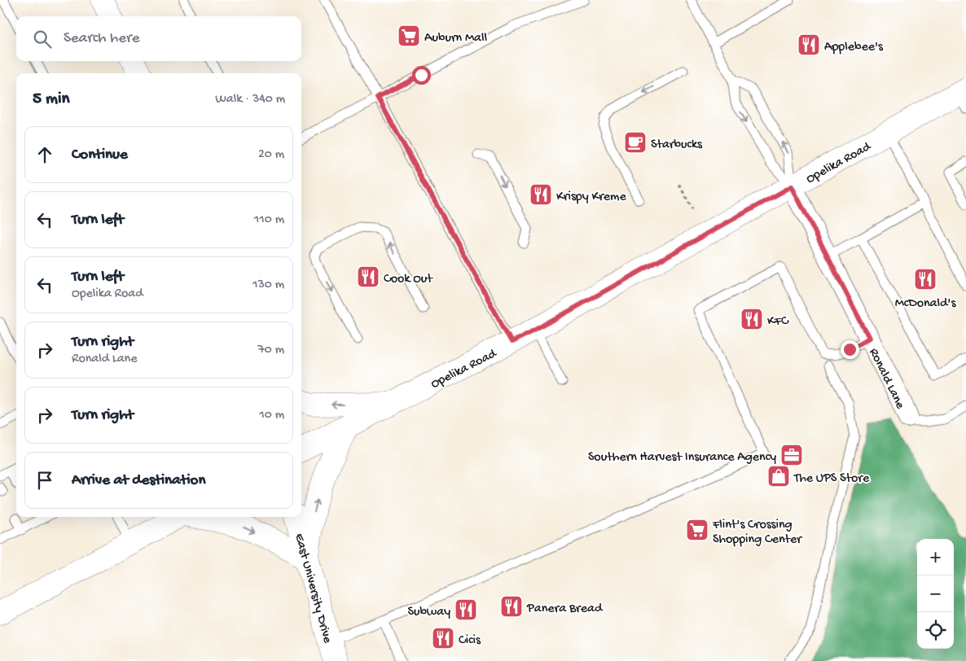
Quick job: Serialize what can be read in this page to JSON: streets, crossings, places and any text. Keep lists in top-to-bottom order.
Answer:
{
  "streets": {
    "main road": ["Opelika Road", "East University Drive"],
    "street": ["Ronald Lane"]
  },
  "crossings": [
    ["Opelika Road", "Ronald Lane"]
  ],
  "places": {
    "supermarket": ["Auburn Mall", "Flint's Crossing Shopping Center"],
    "restaurant": [
      "Applebee's",
      "Krispy Kreme",
      "Cook Out",
      "McDonald's",
      "KFC",
      "Panera Bread",
      "Subway",
      "Cicis"
    ],
    "cafe": ["Starbucks"],
    "office": ["Southern Harvest Insurance Agency"],
    "shop": ["The UPS Store"]
  },
  "page": {
    "search": "Search here",
    "heading": ["5 min", "Walk · 340 m"],
    "list": [
      ["Continue", "20 m"],
      ["Turn left", "110 m"],
      ["Turn left", "Opelika Road", "130 m"],
      ["Turn right", "Ronald Lane", "70 m"],
      ["Turn right", "10 m"],
      "Arrive at destination"
    ],
    "map_buttons": ["+", "−"]
  }
}
